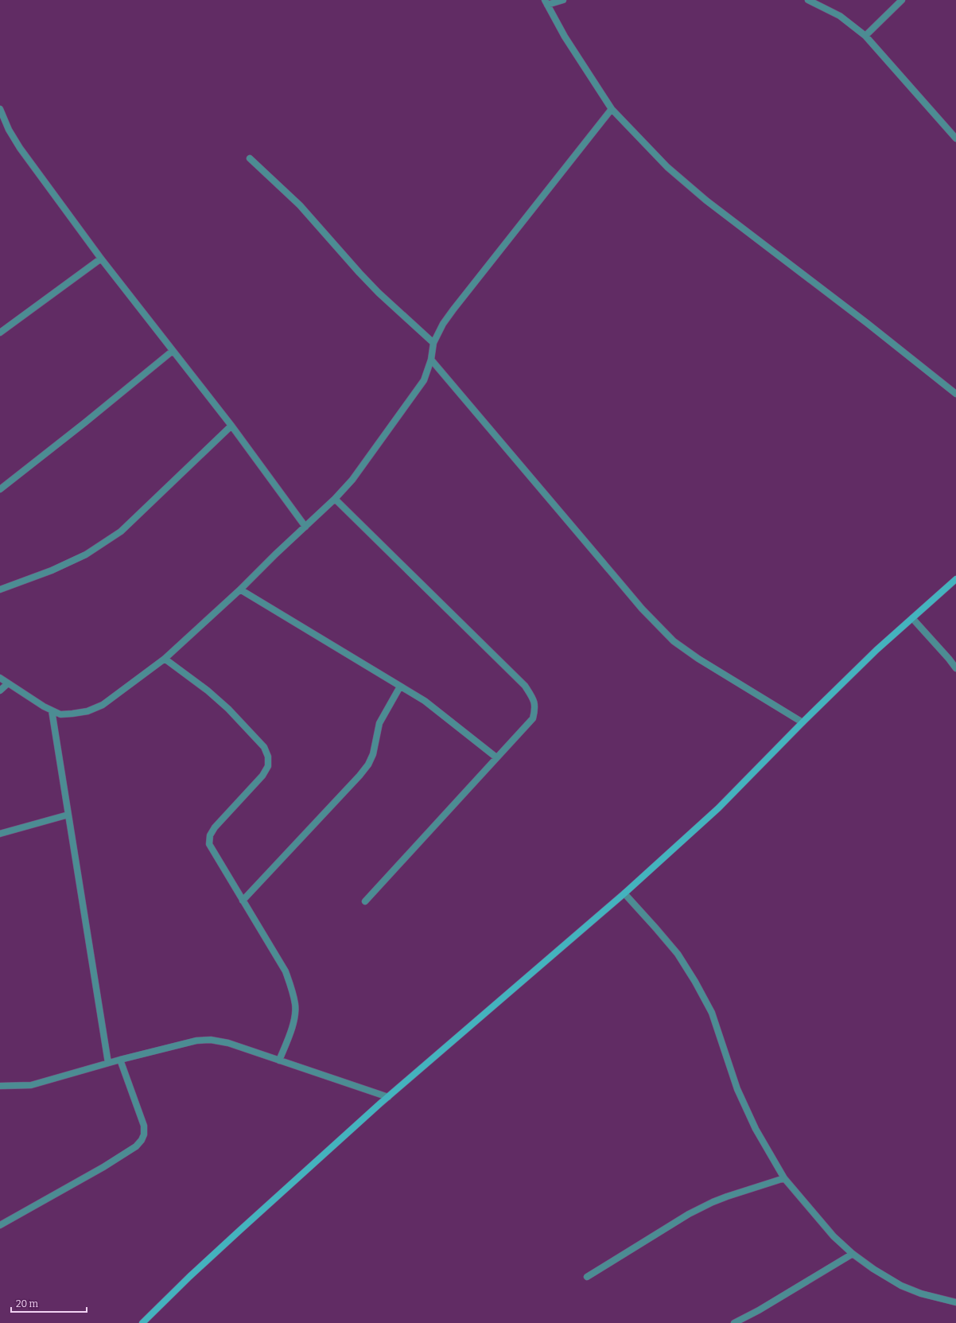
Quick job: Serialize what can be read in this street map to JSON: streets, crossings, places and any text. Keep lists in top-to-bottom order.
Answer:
{
  "scale_bar": "20 m"
}
